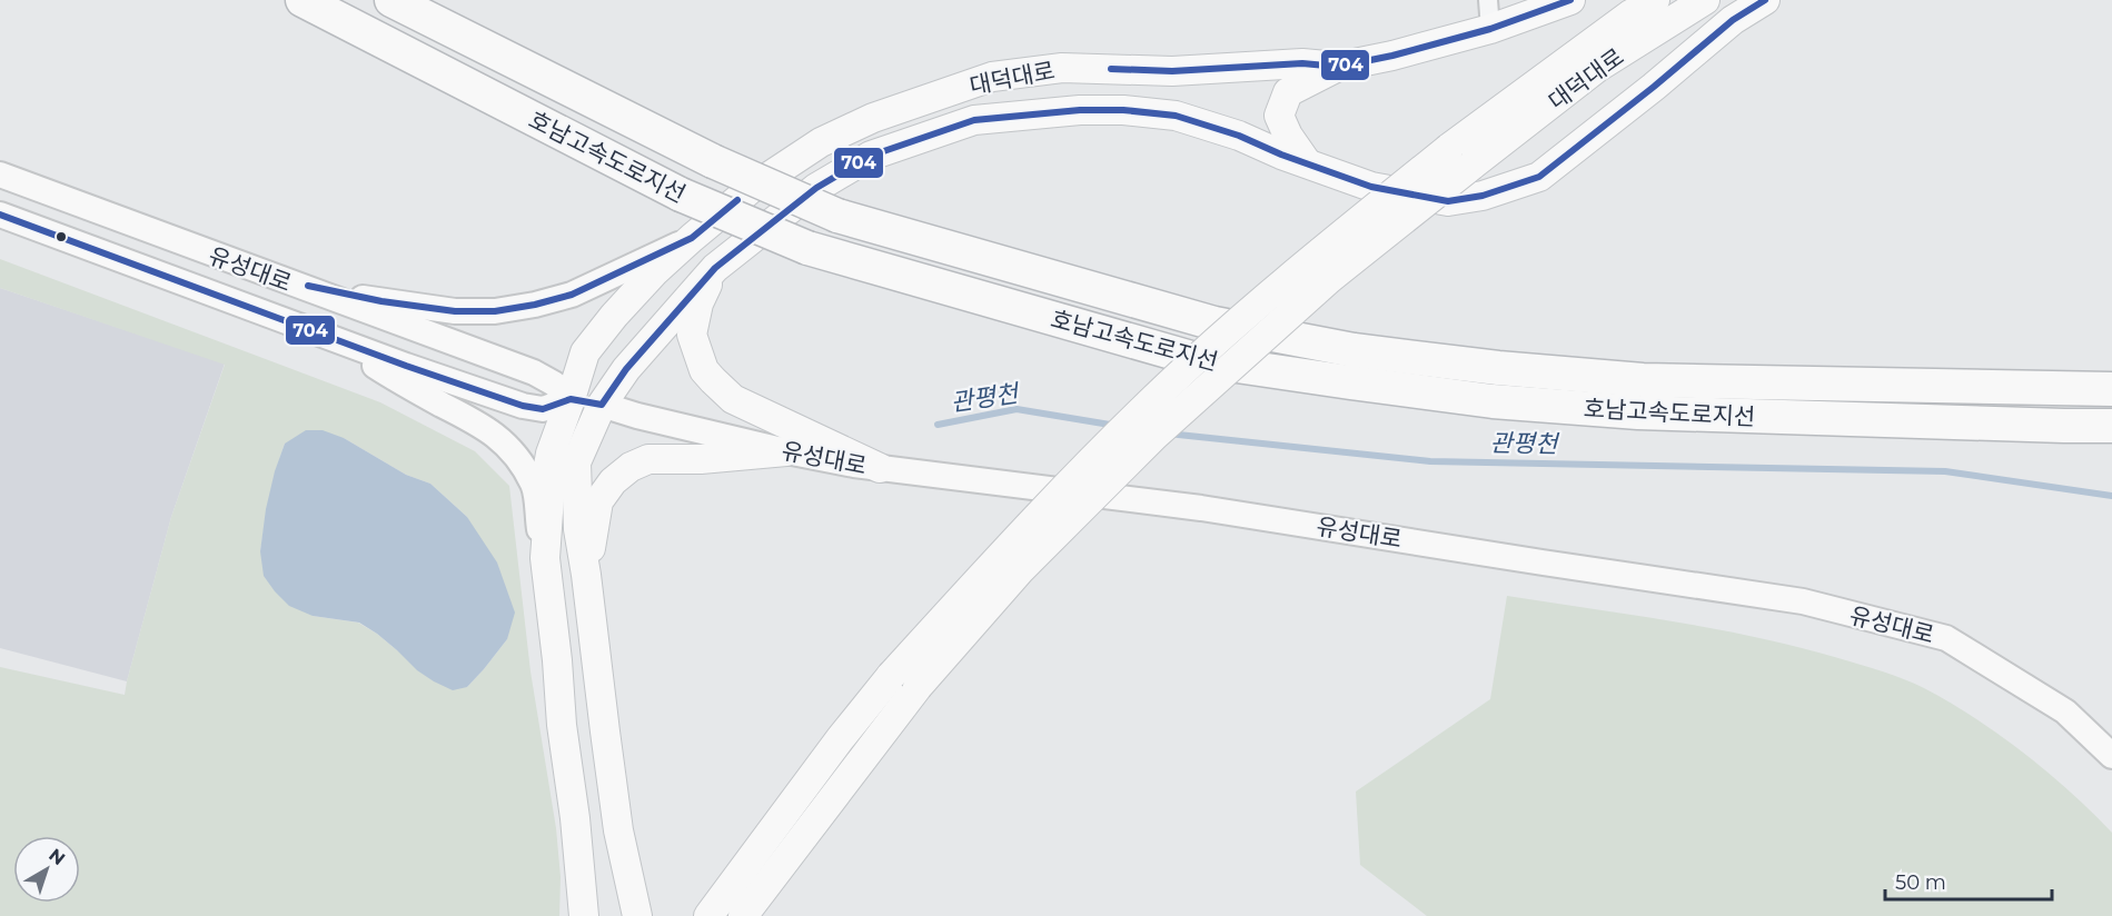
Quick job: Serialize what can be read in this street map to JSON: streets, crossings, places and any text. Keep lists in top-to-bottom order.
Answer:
{
  "streets": {
    "highway": ["호남고속도로지선"],
    "main road": ["대덕대로", "유성대로"]
  },
  "crossings": [
    ["대덕대로", "유성대로"]
  ],
  "water": ["관평천"],
  "lines": ["transit line 704"],
  "scale_bar": "50 m",
  "north": "top right"
}
